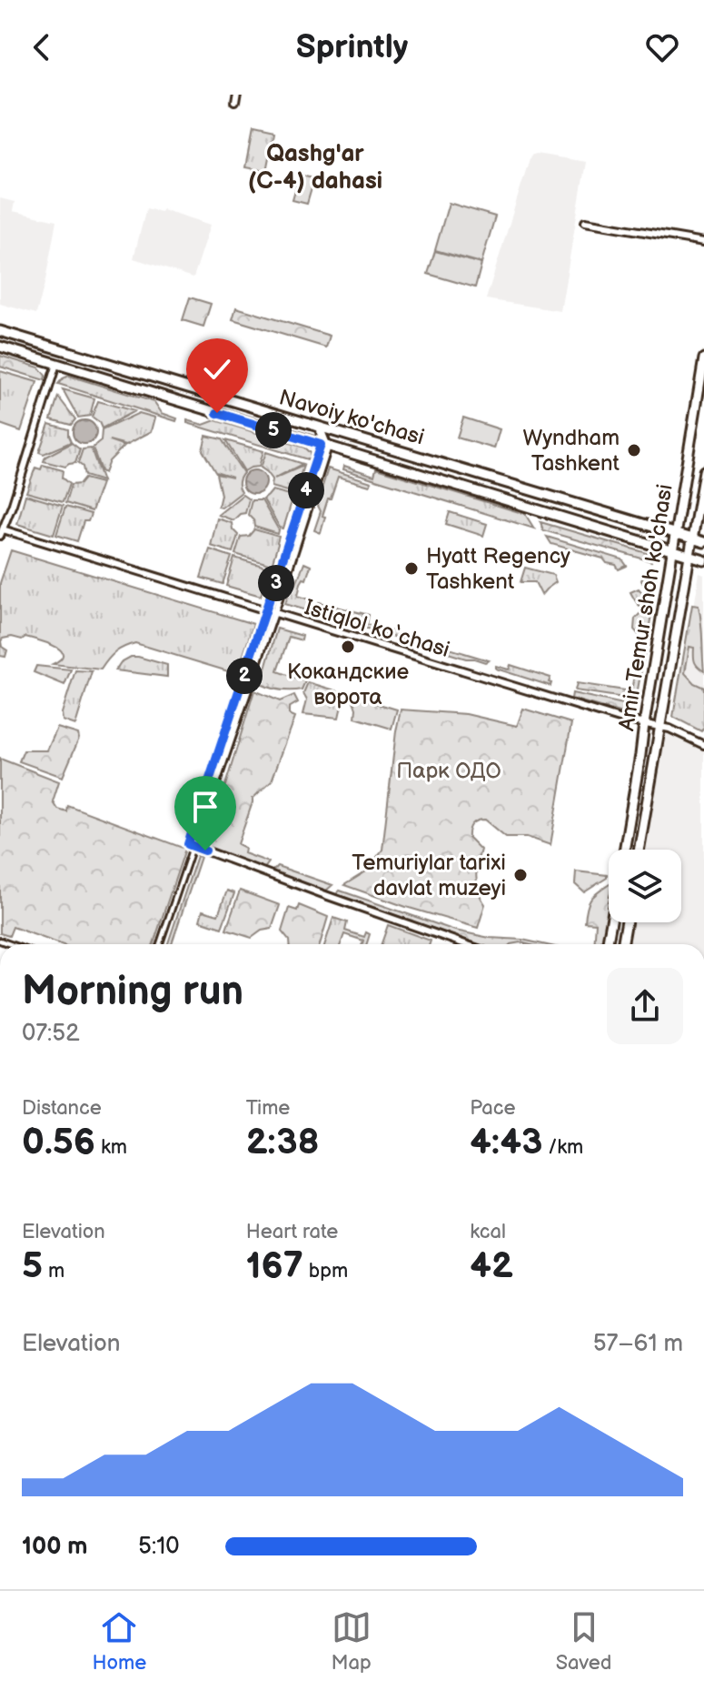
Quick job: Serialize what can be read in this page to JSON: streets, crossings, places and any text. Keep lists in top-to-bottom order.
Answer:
{
  "streets": {
    "main road": ["Navoiy ko'chasi", "Amir Temur shoh ko'chasi"],
    "street": ["Istiqlol ko‘chasi"]
  },
  "crossings": [
    ["Navoiy ko'chasi", "Amir Temur shoh ko'chasi"],
    ["Amir Temur shoh ko'chasi", "Istiqlol ko‘chasi"]
  ],
  "districts": ["Qashg'ar (C-4) dahasi"],
  "parks": ["Парк ОДО"],
  "places": [
    "Wyndham Tashkent",
    "Hyatt Regency Tashkent",
    "Кокандские ворота",
    "Temuriylar tarixi davlat muzeyi"
  ],
  "page": {
    "header": "Sprintly",
    "pins": [
      "5",
      "4",
      "3",
      "2"
    ],
    "heading": ["Morning run", "07:52"],
    "stats": [
      ["Distance", "0.56 km"],
      ["Time", "2:38"],
      ["Pace", "4:43 /km"],
      ["Elevation", "5 m"],
      ["Heart rate", "167 bpm"],
      ["kcal", "42"]
    ],
    "chart": ["Elevation", "57–61 m"],
    "list": [
      {
        "name": "100 m",
        "note": "5:10"
      }
    ],
    "tabs": ["Home", "Map", "Saved"]
  }
}
